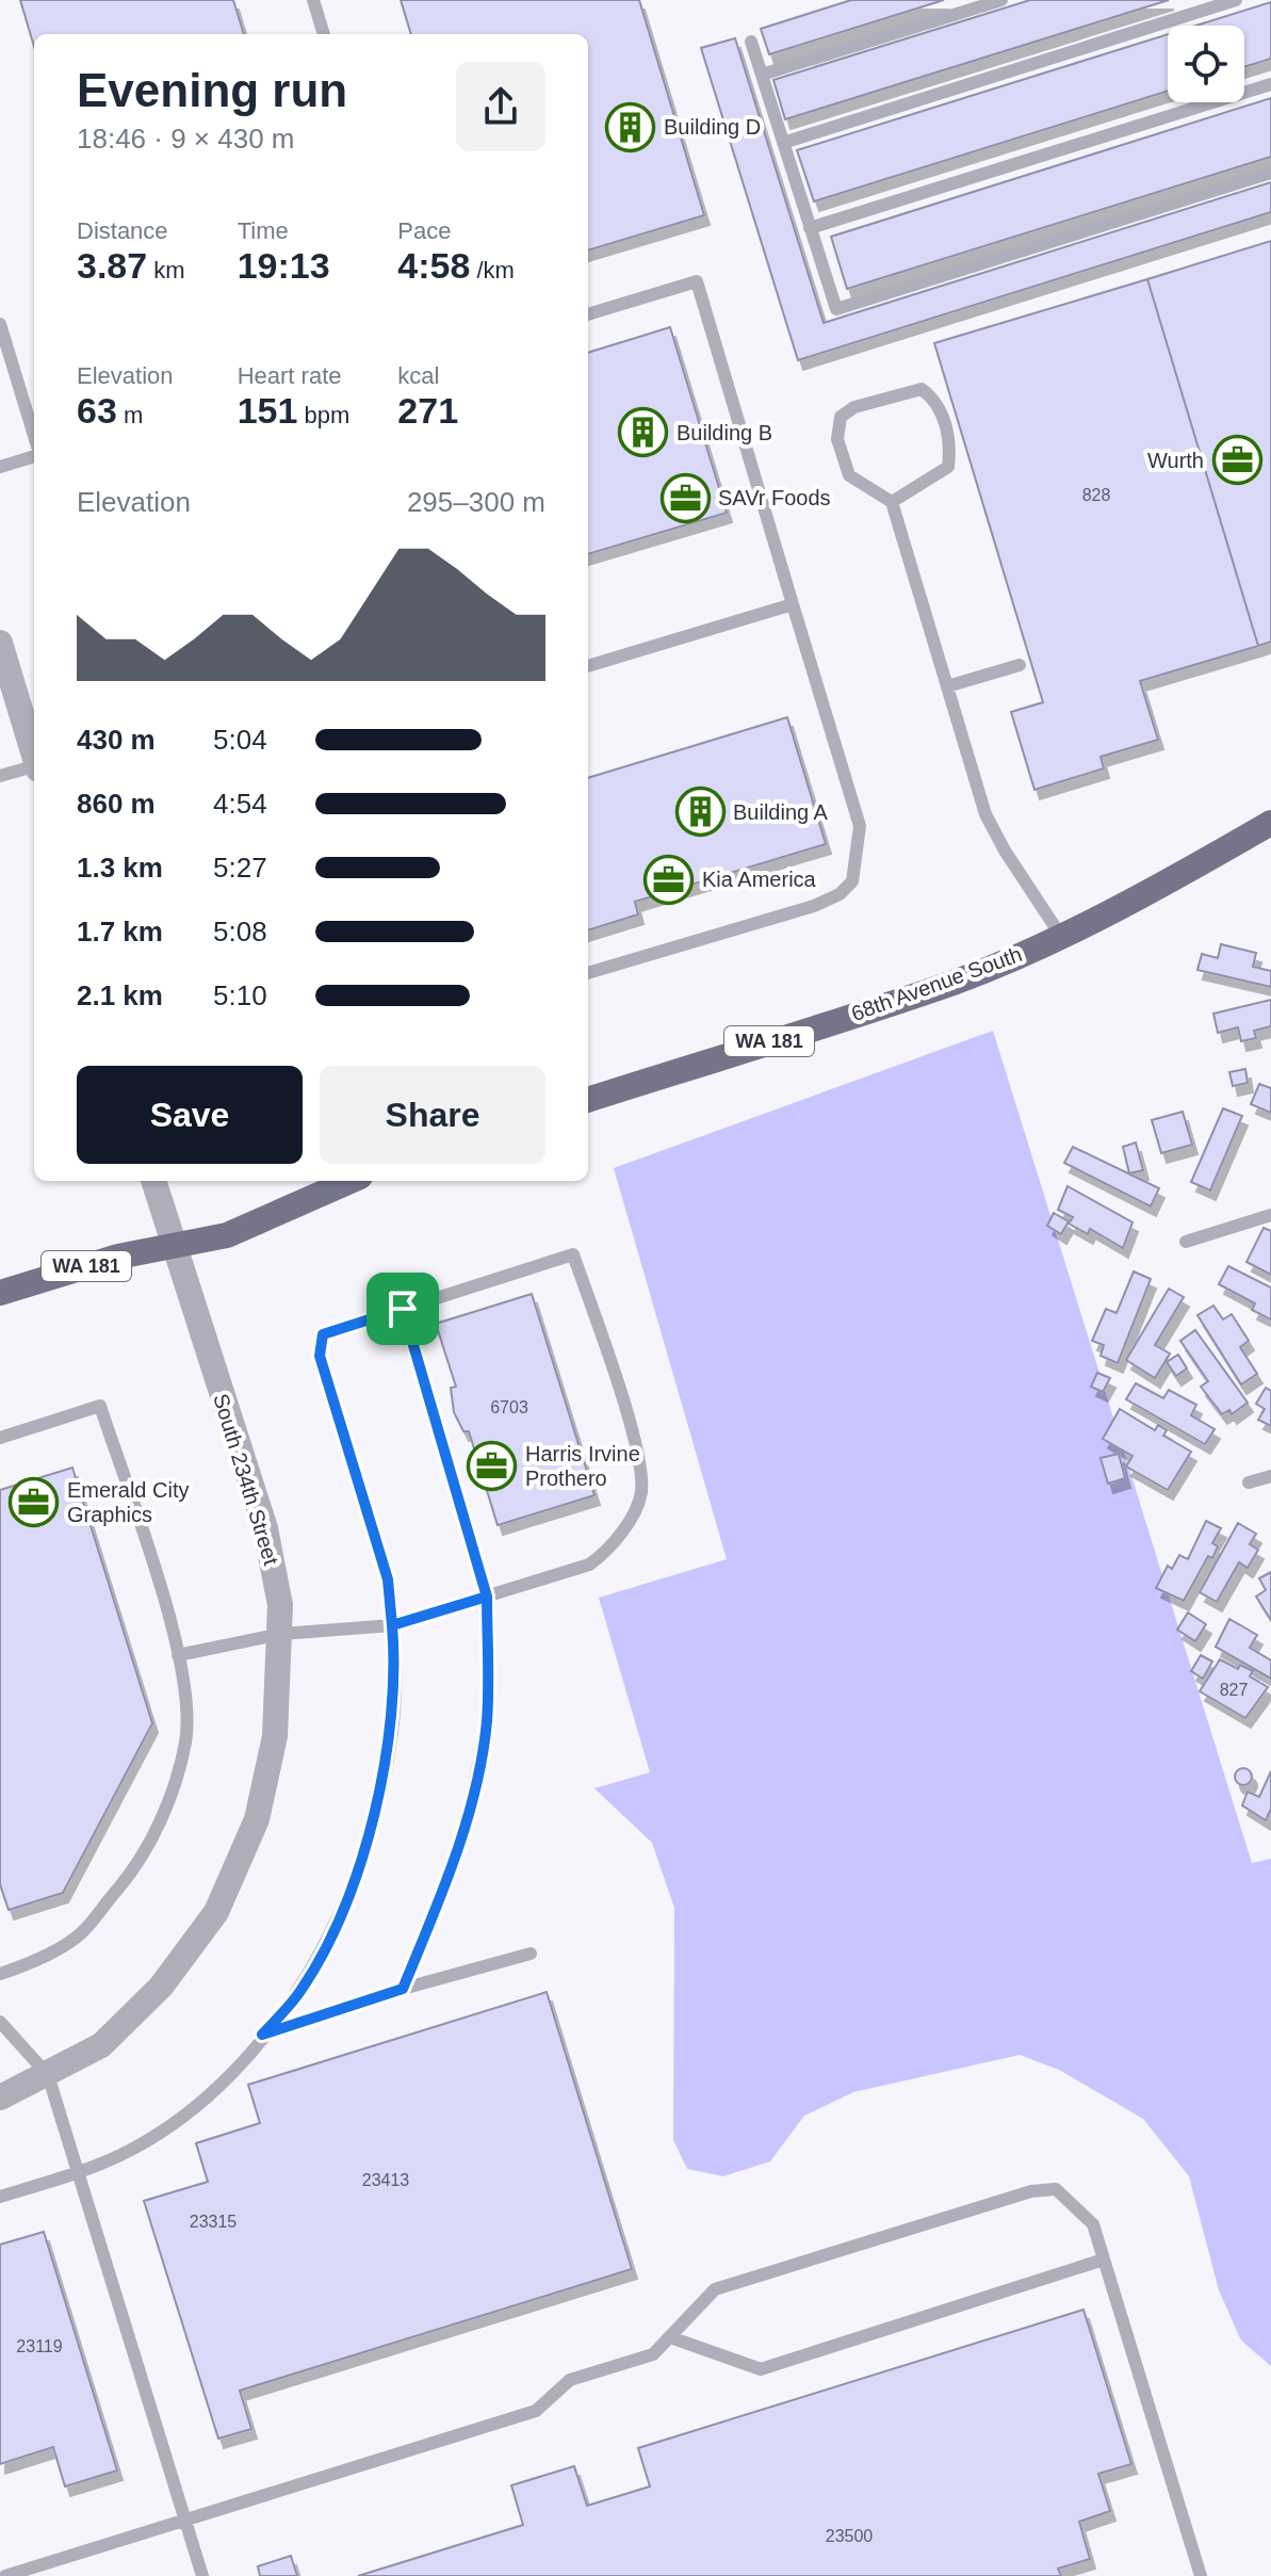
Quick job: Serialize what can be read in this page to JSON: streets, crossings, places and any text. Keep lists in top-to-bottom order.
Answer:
{
  "streets": {
    "main road": ["68th Avenue South", "WA 181"],
    "street": ["South 234th Street"]
  },
  "crossings": [
    ["WA 181", "South 234th Street"]
  ],
  "places": {
    "building": ["Building D", "Building B", "Building A"],
    "office": [
      "Wurth",
      "SAVr Foods",
      "Kia America",
      "Harris Irvine Prothero",
      "Emerald City Graphics"
    ]
  },
  "house_numbers": [
    "828",
    "6703",
    "827",
    "23413",
    "23315",
    "23119",
    "23500"
  ],
  "page": {
    "heading": ["Evening run", "18:46 · 9 × 430 m"],
    "stats": [
      ["Distance", "3.87 km"],
      ["Time", "19:13"],
      ["Pace", "4:58 /km"],
      ["Elevation", "63 m"],
      ["Heart rate", "151 bpm"],
      ["kcal", "271"]
    ],
    "chart": ["Elevation", "295–300 m"],
    "list": [
      {
        "name": "430 m",
        "note": "5:04"
      },
      {
        "name": "860 m",
        "note": "4:54"
      },
      {
        "name": "1.3 km",
        "note": "5:27"
      },
      {
        "name": "1.7 km",
        "note": "5:08"
      },
      {
        "name": "2.1 km",
        "note": "5:10"
      }
    ],
    "buttons": ["Save", "Share"]
  }
}
